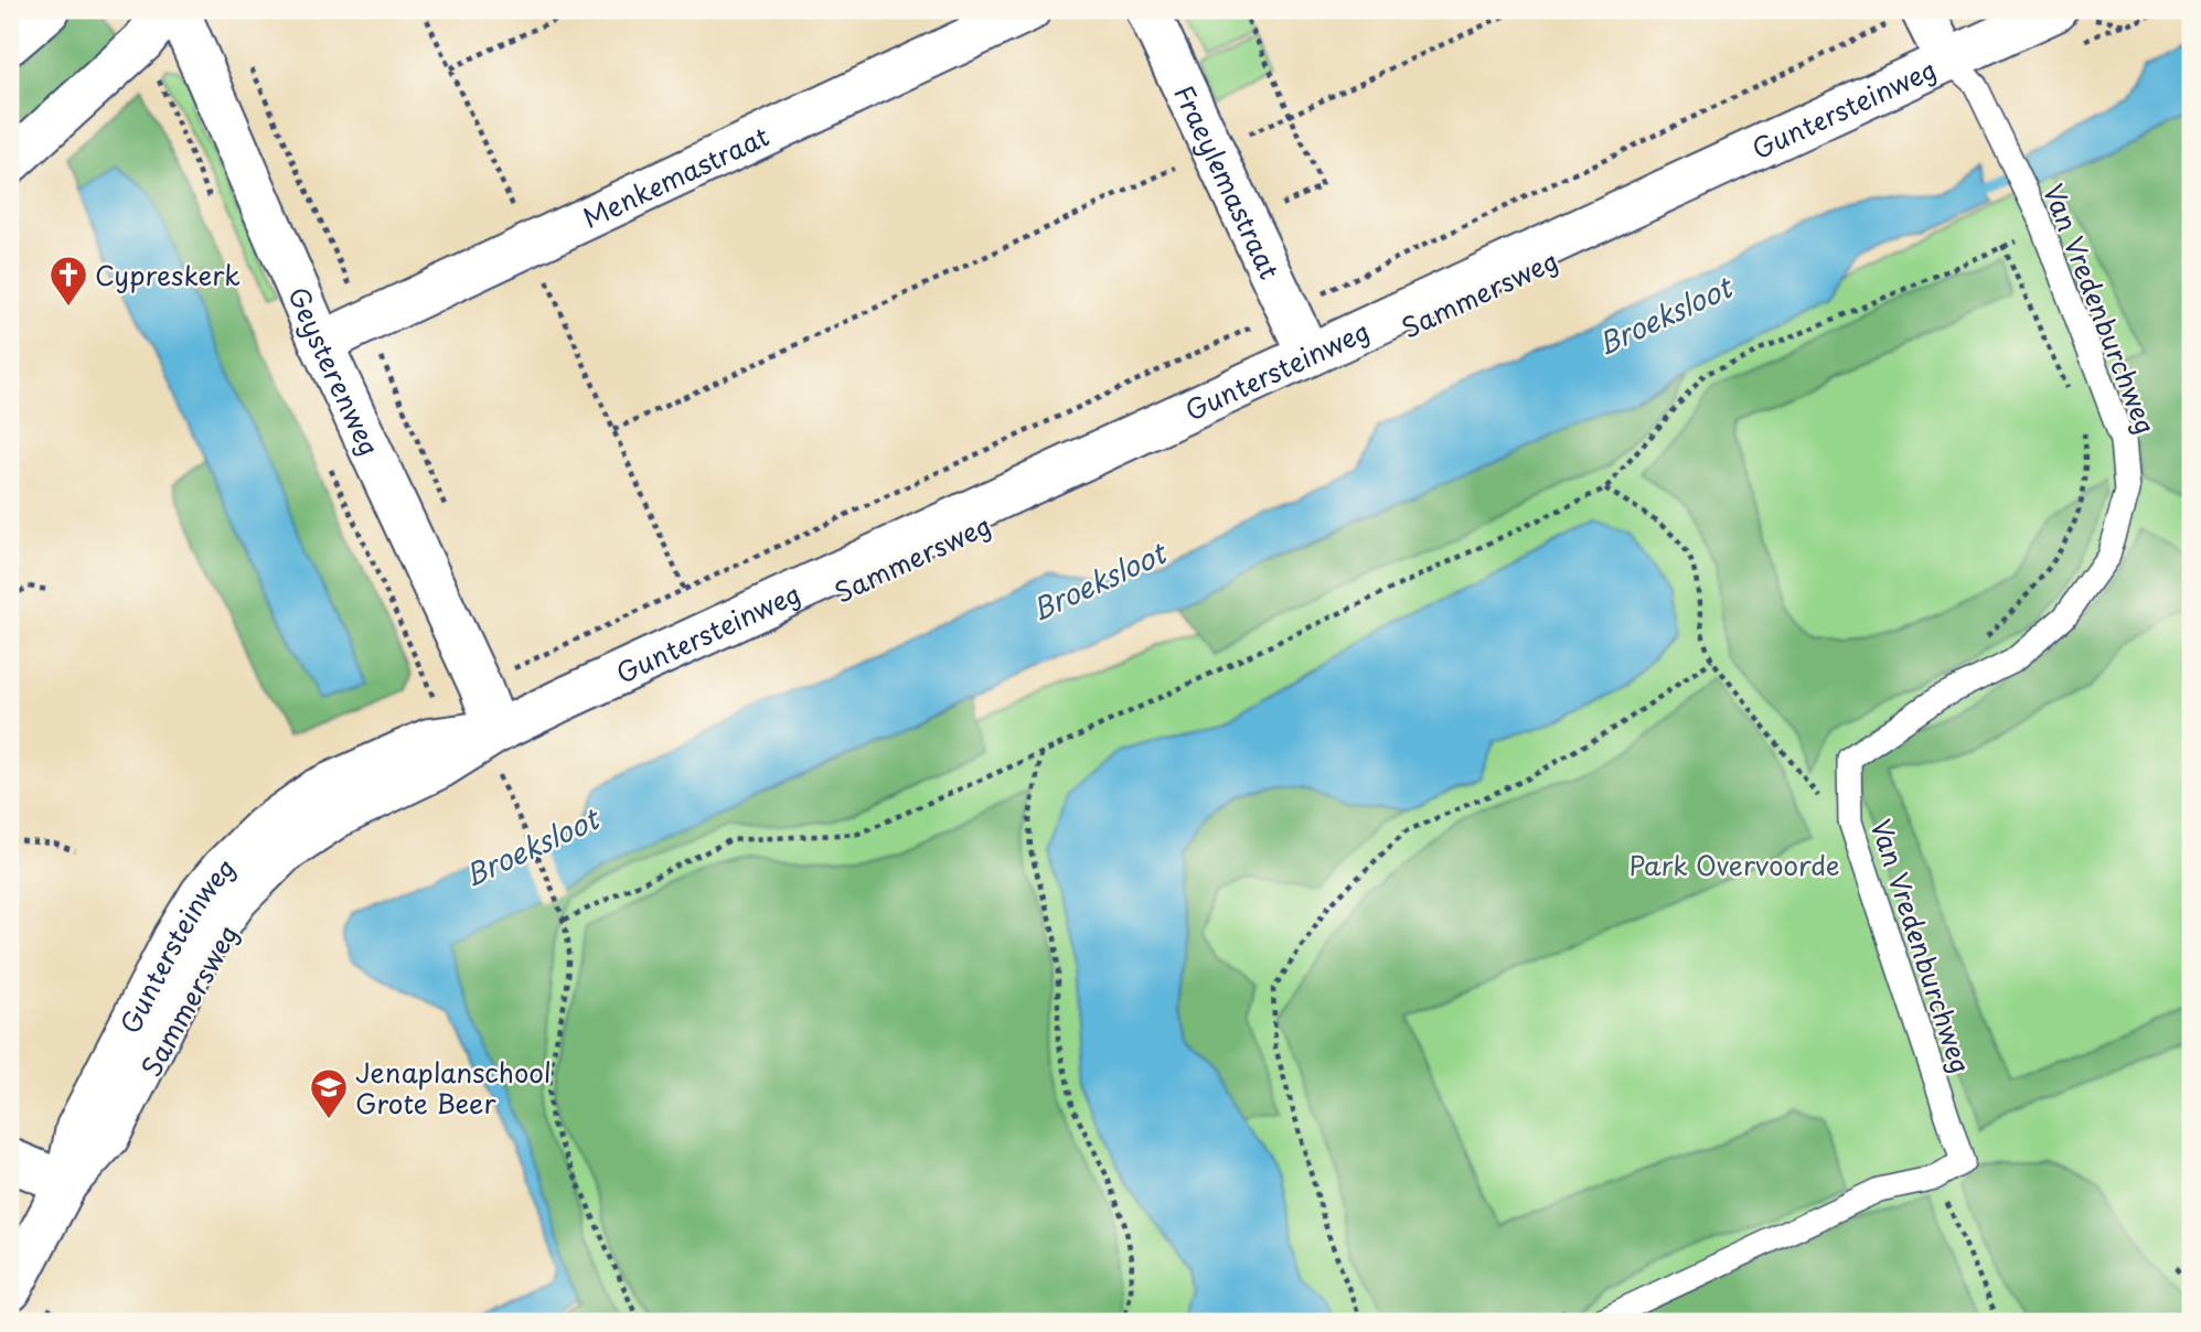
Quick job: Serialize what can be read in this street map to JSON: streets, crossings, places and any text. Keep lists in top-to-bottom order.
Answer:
{
  "streets": {
    "street": [
      "Guntersteinweg",
      "Menkemastraat",
      "Fraeylemastraat",
      "Geysterenweg"
    ],
    "lane": ["Van Vredenburchweg"]
  },
  "crossings": [
    ["Guntersteinweg", "Fraeylemastraat"],
    ["Guntersteinweg", "Van Vredenburchweg"],
    ["Guntersteinweg", "Geysterenweg"],
    ["Menkemastraat", "Geysterenweg"]
  ],
  "water": ["Broeksloot"],
  "parks": ["Park Overvoorde"],
  "places": {
    "church": ["Cypreskerk"],
    "school or university": ["Jenaplanschool Grote Beer"]
  }
}
